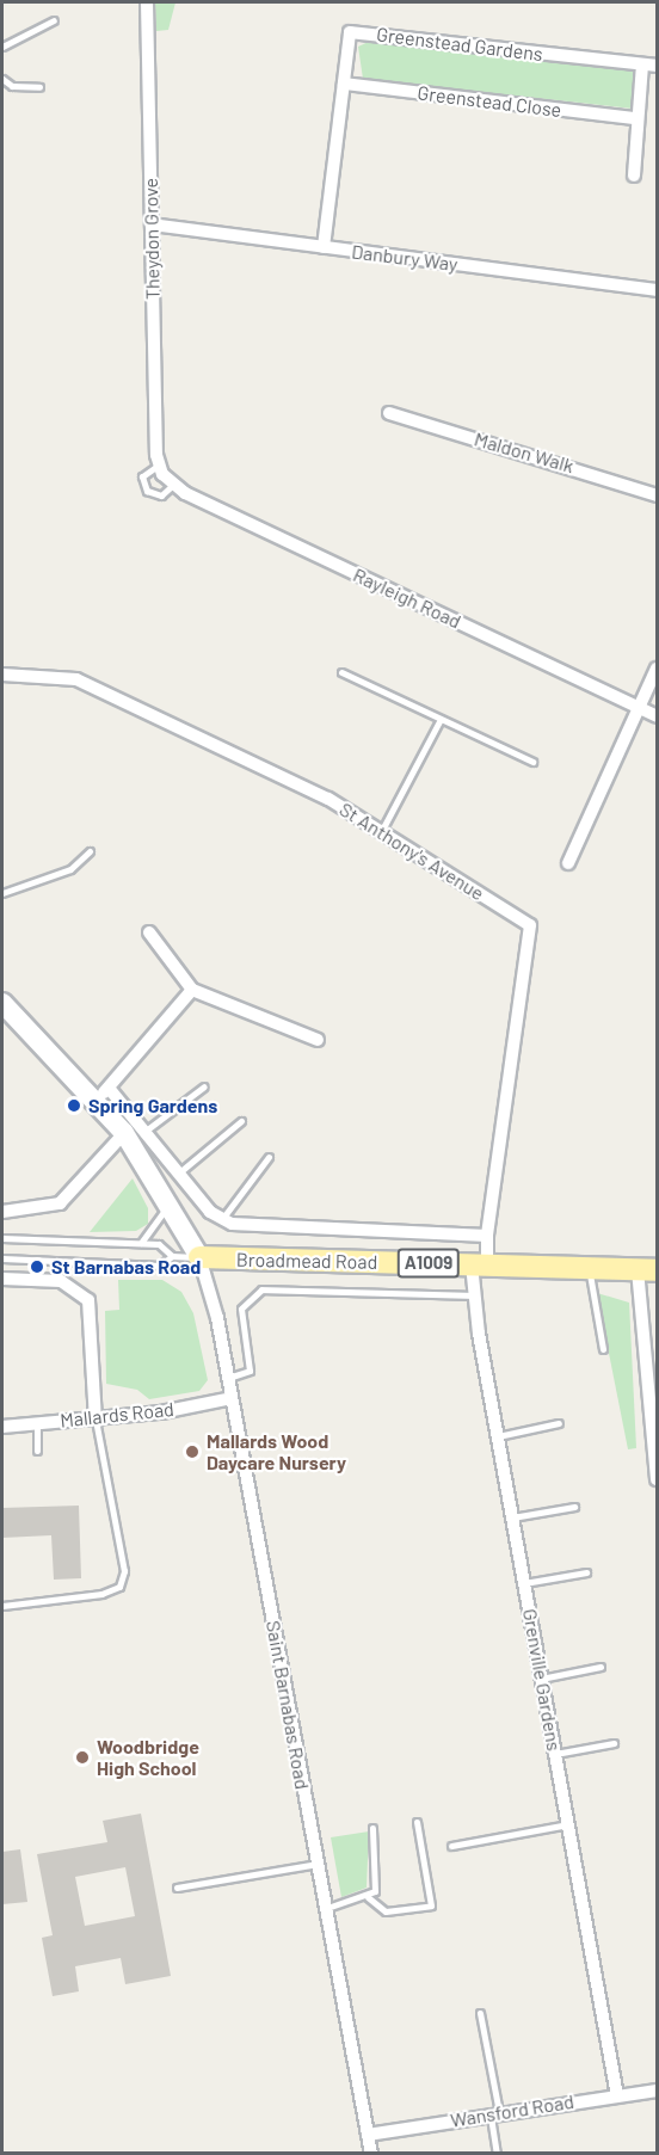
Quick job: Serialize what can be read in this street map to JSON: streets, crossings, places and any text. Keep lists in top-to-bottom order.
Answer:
{
  "streets": {
    "main road": ["Broadmead Road", "A1009"],
    "street": [
      "Greenstead Gardens",
      "Greenstead Close",
      "Theydon Grove",
      "Danbury Way",
      "Maldon Walk",
      "Rayleigh Road",
      "St Anthony's Avenue",
      "Mallards Road",
      "Grenville Gardens",
      "Saint Barnabas Road",
      "Wansford Road"
    ]
  },
  "crossings": [
    ["Greenstead Gardens", "Greenstead Close"],
    ["Greenstead Gardens", "Danbury Way"],
    ["Theydon Grove", "Danbury Way"],
    ["Theydon Grove", "Rayleigh Road"],
    ["St Anthony's Avenue", "Broadmead Road"],
    ["St Anthony's Avenue", "Grenville Gardens"],
    ["Broadmead Road", "Grenville Gardens"],
    ["Broadmead Road", "Saint Barnabas Road"],
    ["Mallards Road", "Saint Barnabas Road"],
    ["Grenville Gardens", "Wansford Road"],
    ["Saint Barnabas Road", "Wansford Road"]
  ],
  "places": [
    "Spring Gardens",
    "St Barnabas Road",
    "Mallards Wood Daycare Nursery",
    "Woodbridge High School"
  ]
}
